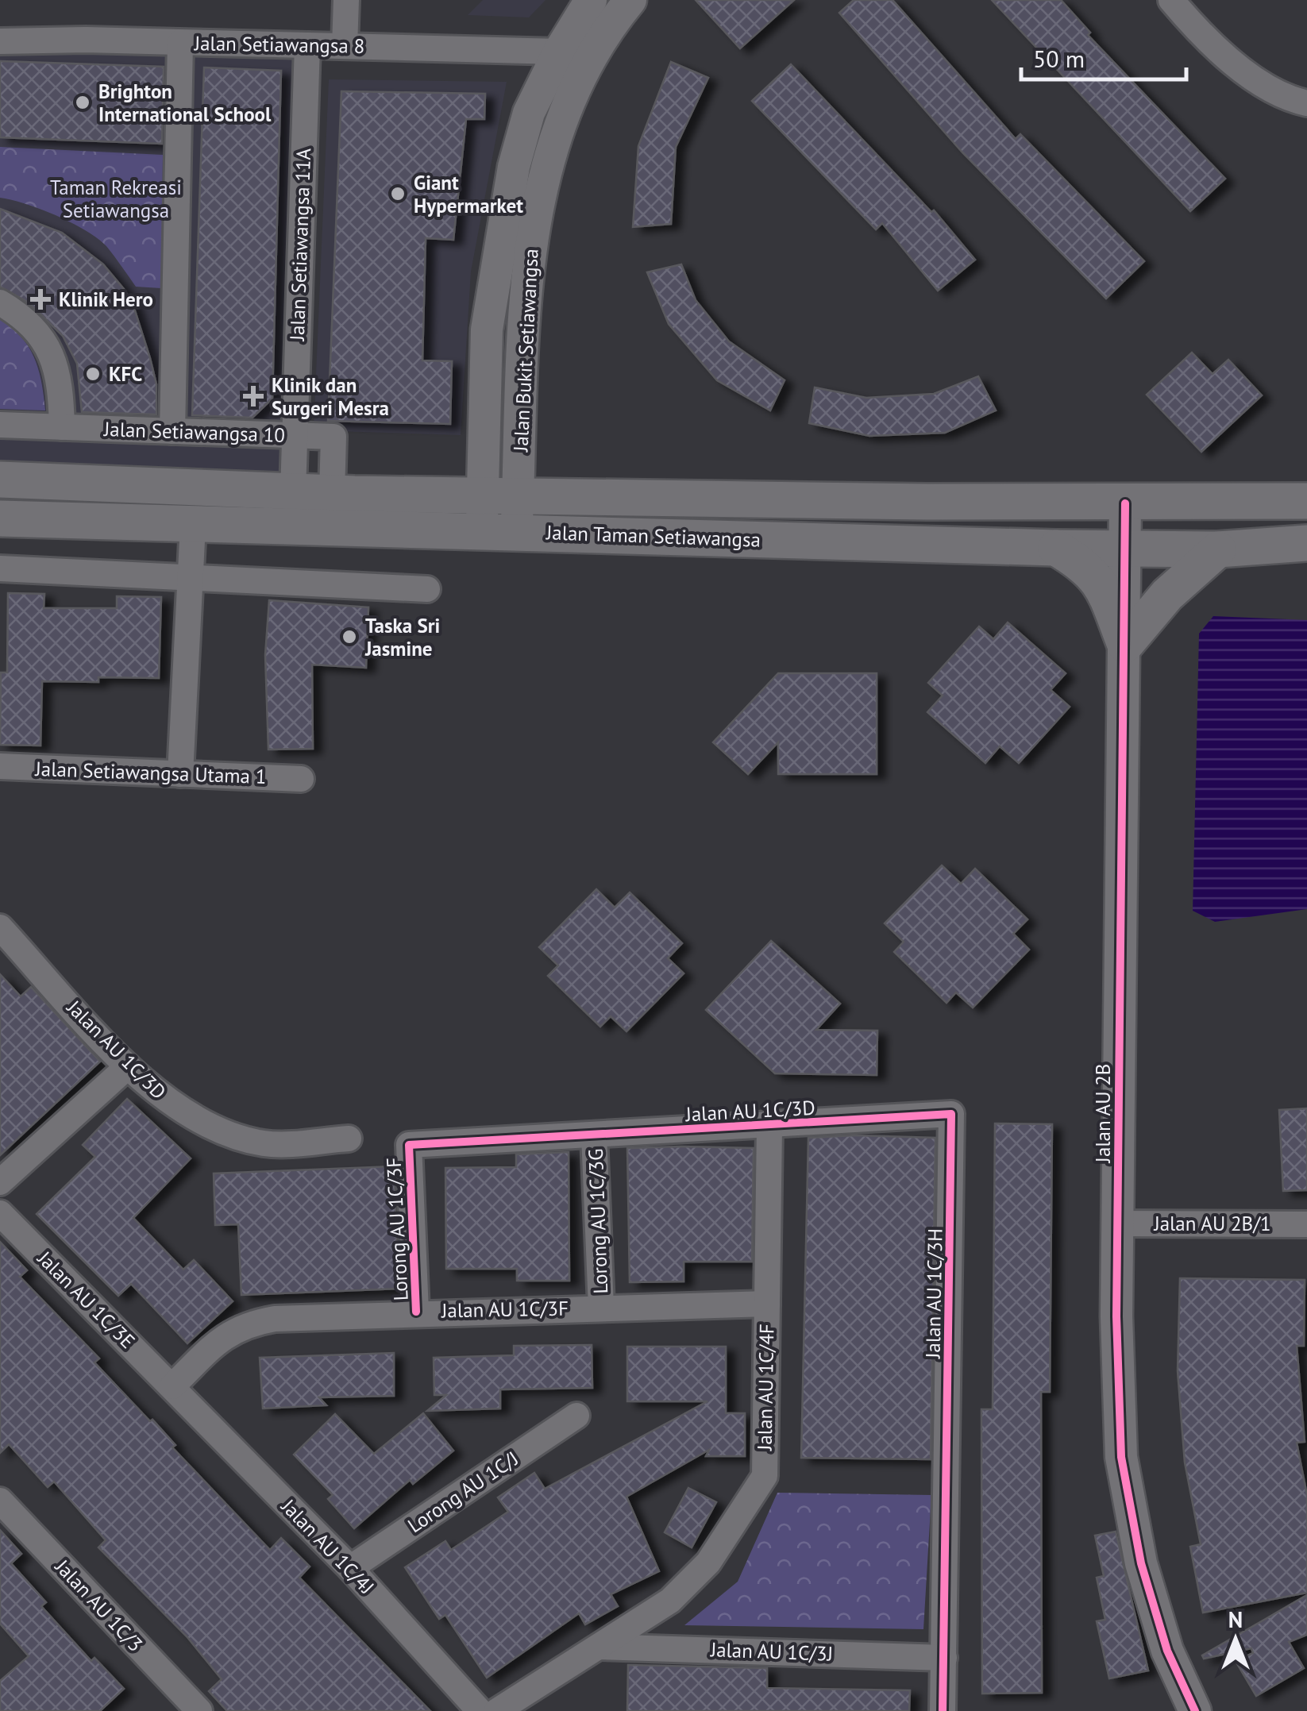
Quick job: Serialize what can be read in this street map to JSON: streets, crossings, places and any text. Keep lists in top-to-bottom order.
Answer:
{
  "streets": {
    "main road": ["Jalan Taman Setiawangsa"],
    "street": [
      "Jalan Setiawangsa 8",
      "Jalan Setiawangsa 11A",
      "Jalan Bukit Setiawangsa",
      "Jalan Setiawangsa 10",
      "Jalan Setiawangsa Utama 1",
      "Jalan AU 1C/3D",
      "Jalan AU 2B",
      "Lorong AU 1C/3G",
      "Jalan AU 2B/1",
      "Lorong AU 1C/3F",
      "Jalan AU 1C/3H",
      "Jalan AU 1C/3E",
      "Jalan AU 1C/3F",
      "Jalan AU 1C/4F",
      "Lorong AU 1C/J",
      "Jalan AU 1C/4J",
      "Jalan AU 1C/3",
      "Jalan AU 1C/3J"
    ]
  },
  "crossings": [
    ["Jalan Setiawangsa 8", "Jalan Setiawangsa 11A"],
    ["Jalan Setiawangsa 8", "Jalan Bukit Setiawangsa"],
    ["Jalan Setiawangsa 11A", "Jalan Setiawangsa 10"],
    ["Jalan Setiawangsa 11A", "Jalan Taman Setiawangsa"],
    ["Jalan Bukit Setiawangsa", "Jalan Taman Setiawangsa"],
    ["Jalan Setiawangsa 10", "Jalan Taman Setiawangsa"],
    ["Jalan Taman Setiawangsa", "Jalan AU 2B"],
    ["Jalan AU 1C/3D", "Lorong AU 1C/3G"],
    ["Jalan AU 1C/3D", "Lorong AU 1C/3F"],
    ["Jalan AU 1C/3D", "Jalan AU 1C/3H"],
    ["Jalan AU 1C/3D", "Jalan AU 1C/4F"],
    ["Jalan AU 2B", "Jalan AU 2B/1"],
    ["Lorong AU 1C/3G", "Jalan AU 1C/3F"],
    ["Lorong AU 1C/3F", "Jalan AU 1C/3F"],
    ["Jalan AU 1C/3H", "Jalan AU 1C/3J"],
    ["Jalan AU 1C/3E", "Jalan AU 1C/3F"],
    ["Jalan AU 1C/3E", "Jalan AU 1C/4J"],
    ["Jalan AU 1C/3F", "Jalan AU 1C/4F"],
    ["Jalan AU 1C/3F", "Jalan AU 1C/4J"],
    ["Jalan AU 1C/4F", "Jalan AU 1C/3J"],
    ["Lorong AU 1C/J", "Jalan AU 1C/4J"]
  ],
  "parks": ["Taman Rekreasi Setiawangsa"],
  "places": {
    "other": [
      "Brighton International School",
      "Giant Hypermarket",
      "KFC",
      "Taska Sri Jasmine"
    ],
    "health": ["Klinik Hero", "Klinik dan Surgeri Mesra"]
  },
  "scale_bar": "50 m",
  "north": "top"
}
